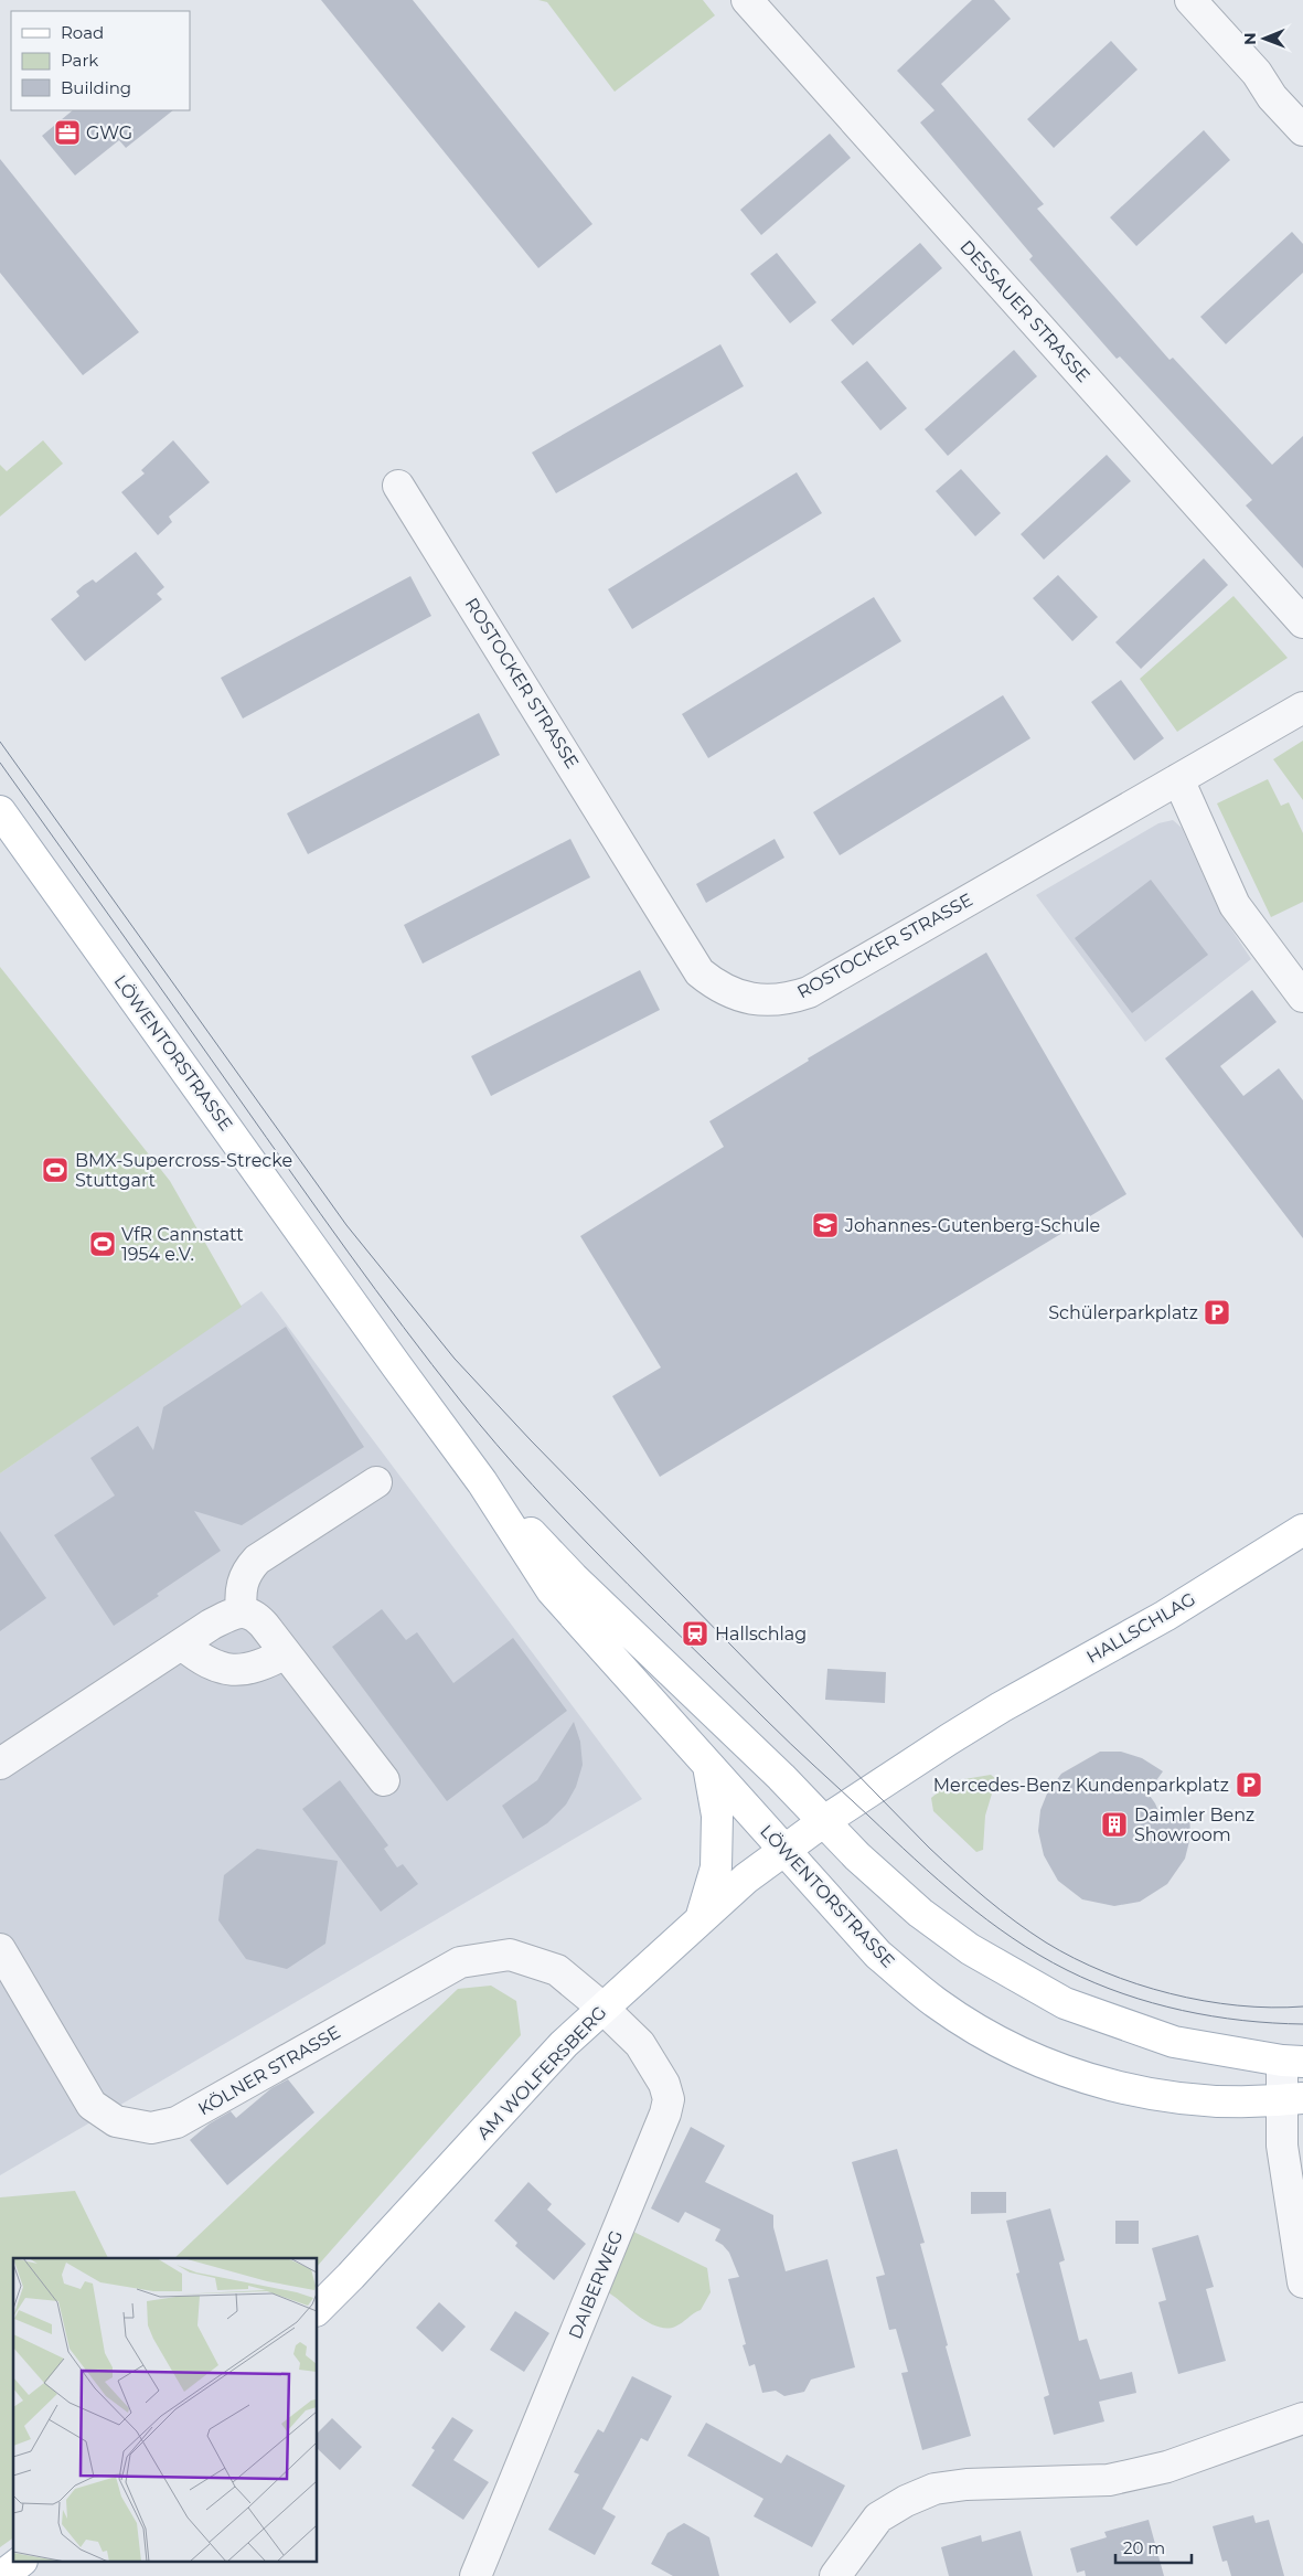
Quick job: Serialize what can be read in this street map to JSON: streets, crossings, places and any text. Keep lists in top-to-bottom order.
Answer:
{
  "streets": {
    "main road": ["LÖWENTORSTRASSE", "HALLSCHLAG", "AM WOLFERSBERG"],
    "street": [
      "DESSAUER STRASSE",
      "ROSTOCKER STRASSE",
      "KÖLNER STRASSE",
      "DAIBERWEG"
    ]
  },
  "crossings": [
    ["LÖWENTORSTRASSE", "HALLSCHLAG"],
    ["LÖWENTORSTRASSE", "AM WOLFERSBERG"],
    ["HALLSCHLAG", "AM WOLFERSBERG"],
    ["KÖLNER STRASSE", "AM WOLFERSBERG"],
    ["KÖLNER STRASSE", "DAIBERWEG"],
    ["AM WOLFERSBERG", "DAIBERWEG"]
  ],
  "places": {
    "office": ["GWG"],
    "sports": ["BMX-Supercross-Strecke Stuttgart", "VfR Cannstatt 1954 e.V."],
    "school or university": ["Johannes-Gutenberg-Schule"],
    "parking": ["Schülerparkplatz", "Mercedes-Benz Kundenparkplatz"],
    "station": ["Hallschlag"],
    "building": ["Daimler Benz Showroom"]
  },
  "legend": ["Road", "Park", "Building"],
  "scale_bar": "20 m",
  "north": "left"
}
